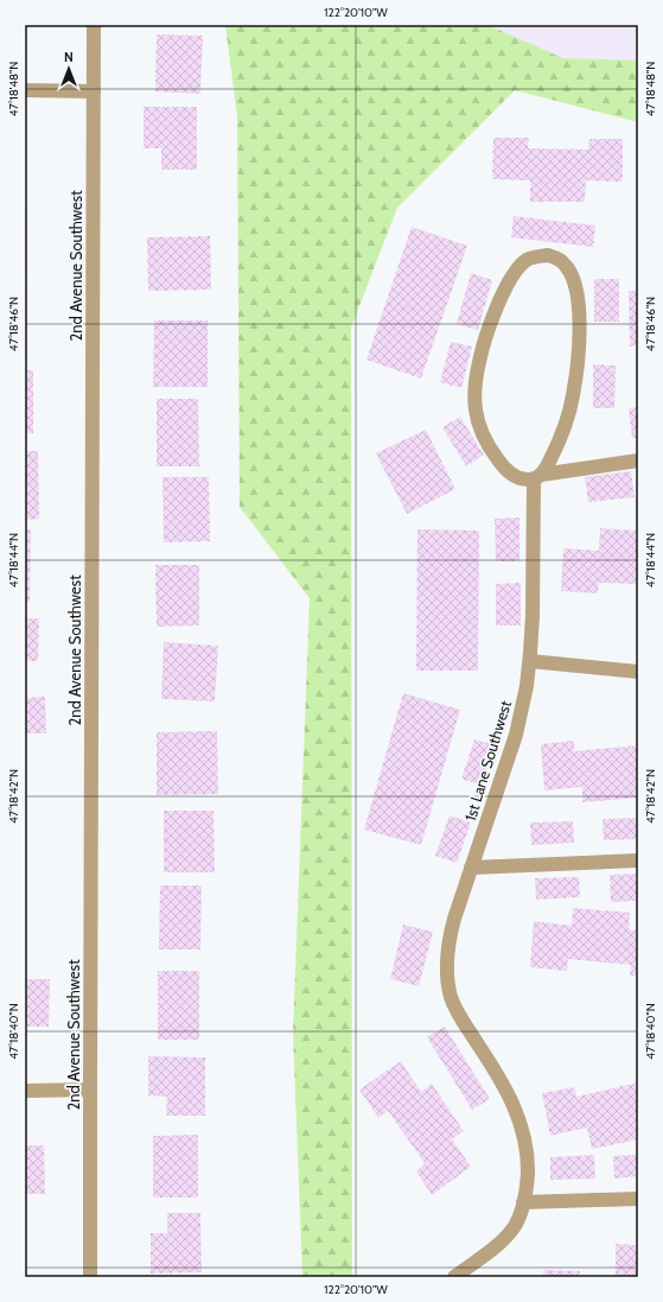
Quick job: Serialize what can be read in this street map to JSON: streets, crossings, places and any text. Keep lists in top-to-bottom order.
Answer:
{
  "streets": {
    "street": ["2nd Avenue Southwest", "1st Lane Southwest"]
  },
  "north": "top",
  "coordinates": [
    "122°20'10\"W",
    "47°18'48\"N",
    "47°18'46\"N",
    "47°18'44\"N",
    "47°18'42\"N",
    "47°18'40\"N"
  ]
}
